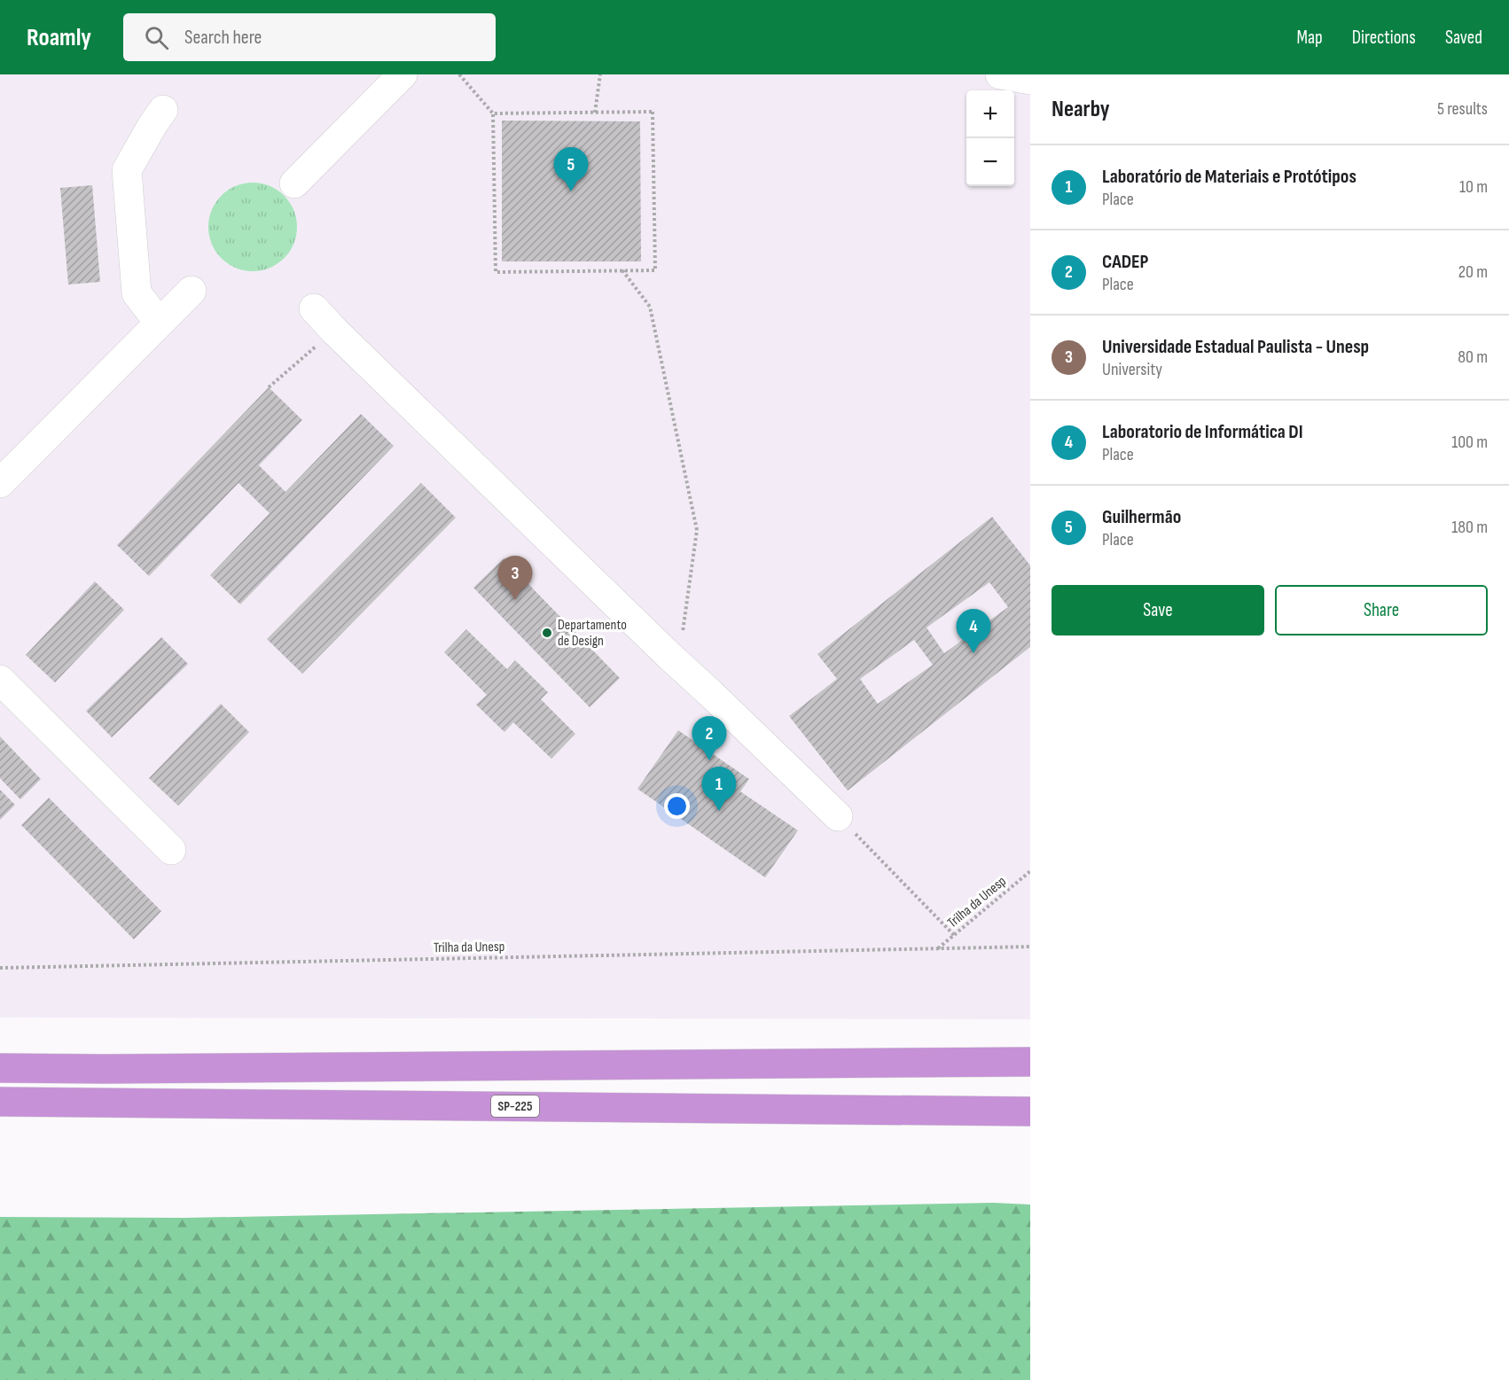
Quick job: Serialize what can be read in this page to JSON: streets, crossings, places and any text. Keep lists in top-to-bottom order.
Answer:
{
  "streets": {
    "highway": ["SP-225"],
    "path": ["Trilha da Unesp"]
  },
  "places": ["Departamento de Design"],
  "page": {
    "header": "Roamly",
    "search": "Search here",
    "nav": ["Map", "Directions", "Saved"],
    "heading": ["Nearby", "5 results"],
    "map_buttons": ["+", "−"],
    "list": [
      {
        "mark": "1",
        "name": "Laboratório de Materiais e Protótipos",
        "note": "Place",
        "value": "10 m"
      },
      {
        "mark": "2",
        "name": "CADEP",
        "note": "Place",
        "value": "20 m"
      },
      {
        "mark": "3",
        "name": "Universidade Estadual Paulista - Unesp",
        "note": "University",
        "value": "80 m"
      },
      {
        "mark": "4",
        "name": "Laboratorio de Informática DI",
        "note": "Place",
        "value": "100 m"
      },
      {
        "mark": "5",
        "name": "Guilhermão",
        "note": "Place",
        "value": "180 m"
      }
    ],
    "pins": [
      "5",
      "3",
      "4",
      "2",
      "1"
    ],
    "buttons": ["Save", "Share"]
  }
}
